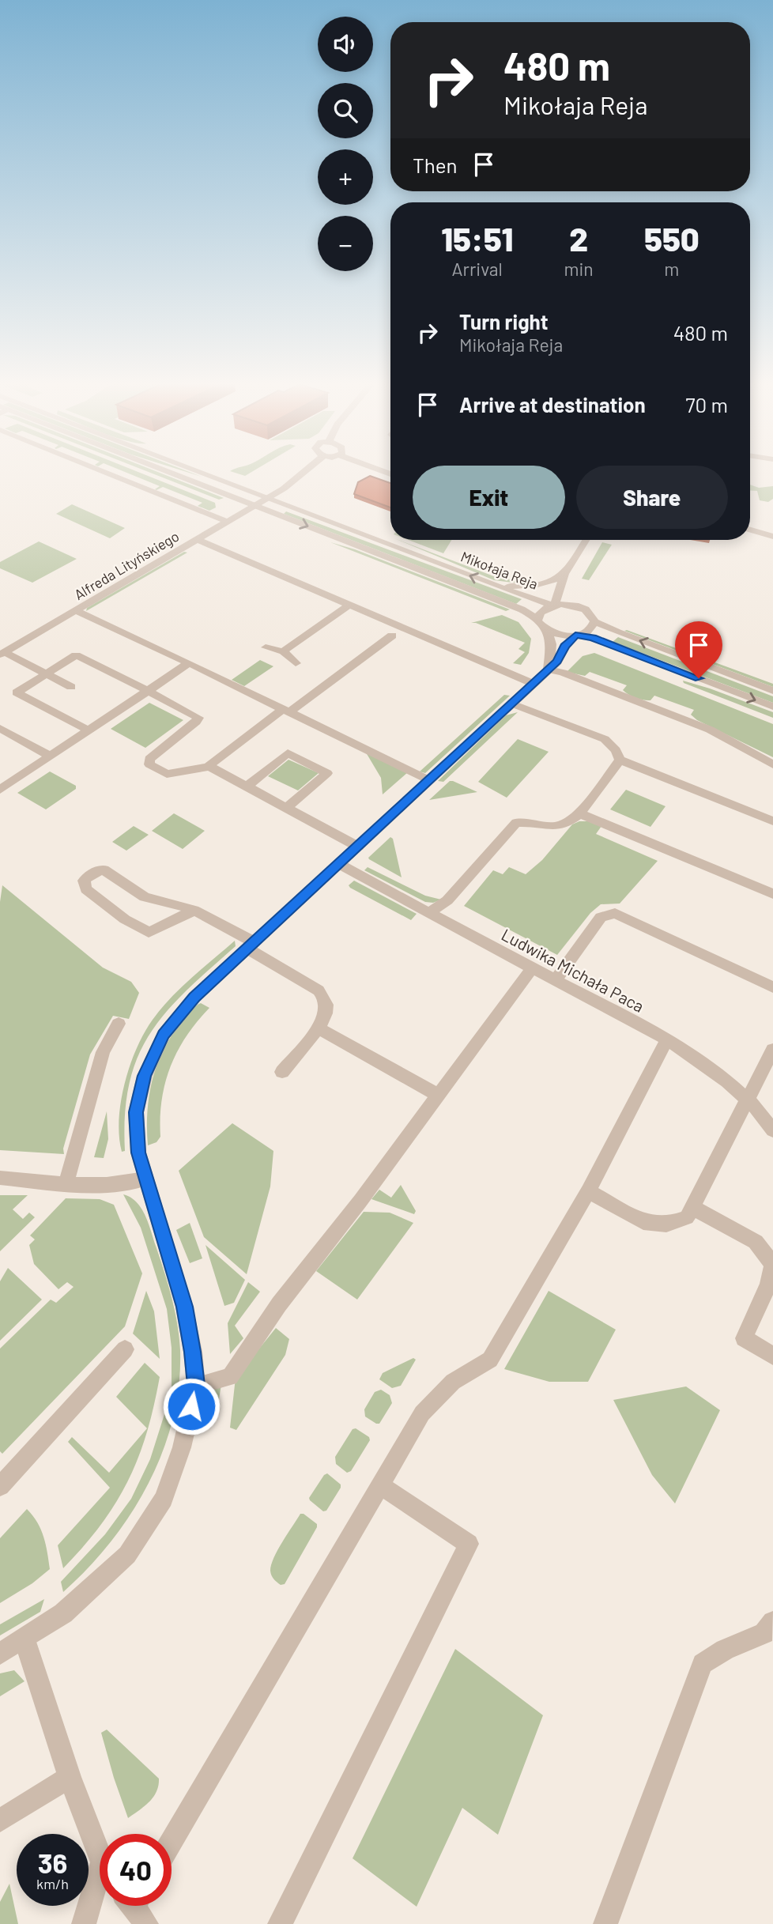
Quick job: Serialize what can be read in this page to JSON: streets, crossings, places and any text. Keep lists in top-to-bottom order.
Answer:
{
  "streets": {
    "street": ["Alfreda Lityńskiego", "Mikołaja Reja", "Ludwika Michała Paca"]
  },
  "crossings": [
    ["Alfreda Lityńskiego", "Mikołaja Reja"]
  ],
  "page": {
    "map_buttons": ["+", "−"],
    "turn": ["480 m", "Mikołaja Reja"],
    "then": "Then",
    "eta": [
      "15:51",
      "Arrival",
      "2",
      "min",
      "550",
      "m"
    ],
    "list": [
      {
        "name": "Turn right",
        "note": "Mikołaja Reja",
        "value": "480 m"
      },
      {
        "name": "Arrive at destination",
        "value": "70 m"
      }
    ],
    "buttons": ["Exit", "Share"],
    "speed": "36 km/h",
    "limit": "40"
  }
}
